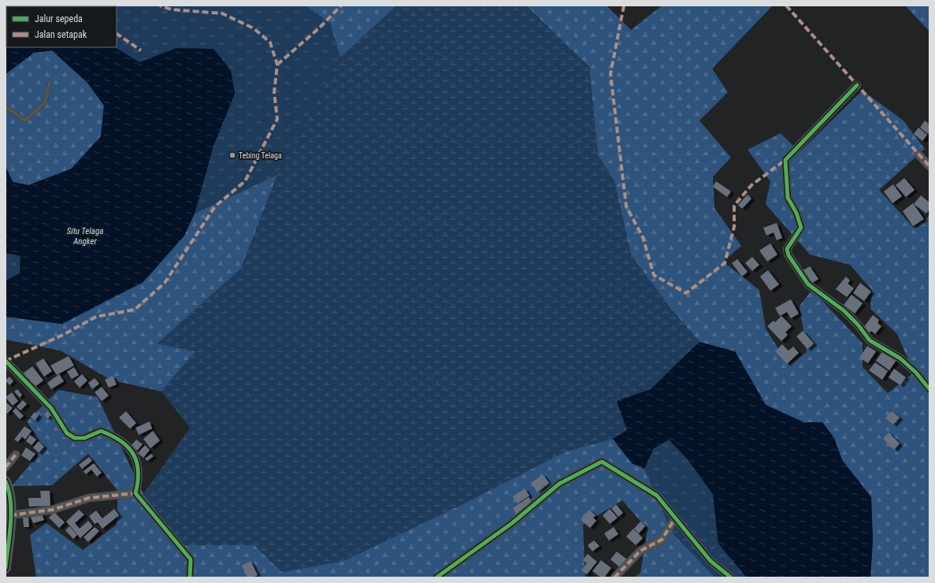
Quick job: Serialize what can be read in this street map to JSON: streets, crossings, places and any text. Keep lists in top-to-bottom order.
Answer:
{
  "water": ["Situ Telaga Angker"],
  "places": ["Tebing Telaga"],
  "legend": ["Jalur sepeda", "Jalan setapak"]
}
